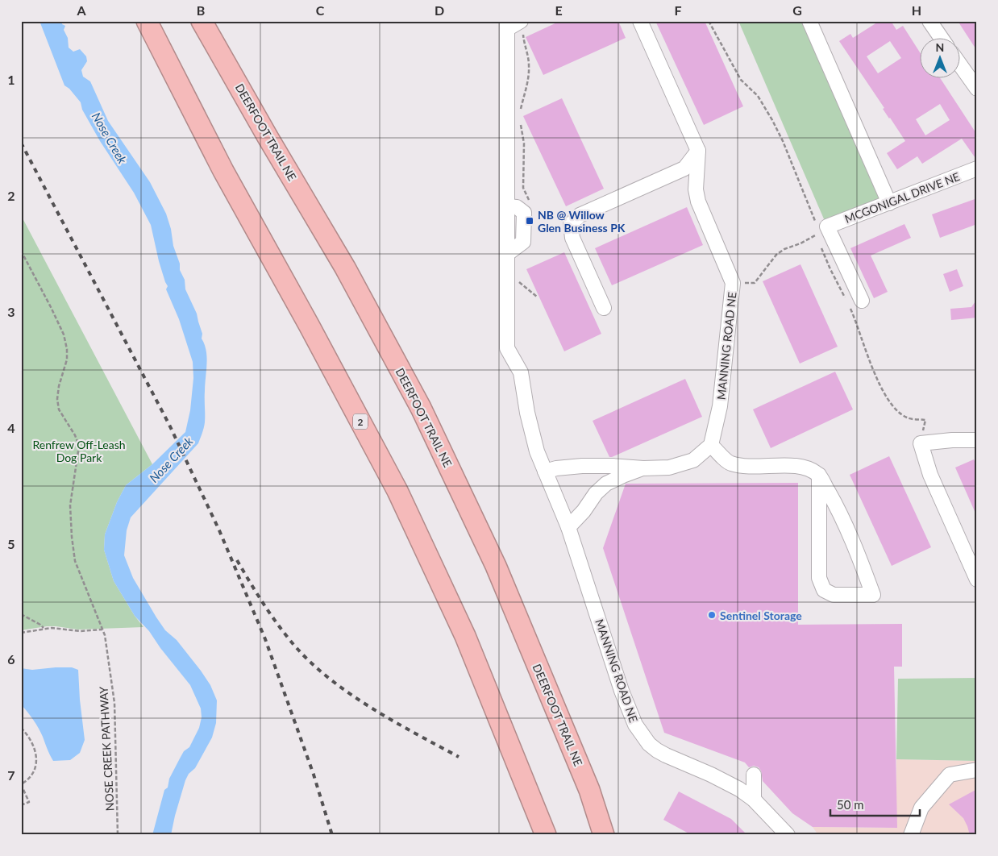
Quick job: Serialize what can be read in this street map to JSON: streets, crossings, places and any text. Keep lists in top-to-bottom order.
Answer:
{
  "streets": {
    "highway": ["DEERFOOT TRAIL NE", "2"],
    "street": ["MCGONIGAL DRIVE NE", "MANNING ROAD NE"],
    "path": ["NOSE CREEK PATHWAY"]
  },
  "water": ["Nose Creek"],
  "parks": ["Renfrew Off-Leash Dog Park"],
  "places": {
    "transit": ["NB @ Willow Glen Business PK"],
    "other": ["Sentinel Storage"]
  },
  "scale_bar": "50 m",
  "north": "top",
  "grid": {
    "columns": [
      "A",
      "B",
      "C",
      "D",
      "E",
      "F",
      "G",
      "H"
    ],
    "rows": [
      "1",
      "2",
      "3",
      "4",
      "5",
      "6",
      "7"
    ]
  }
}
